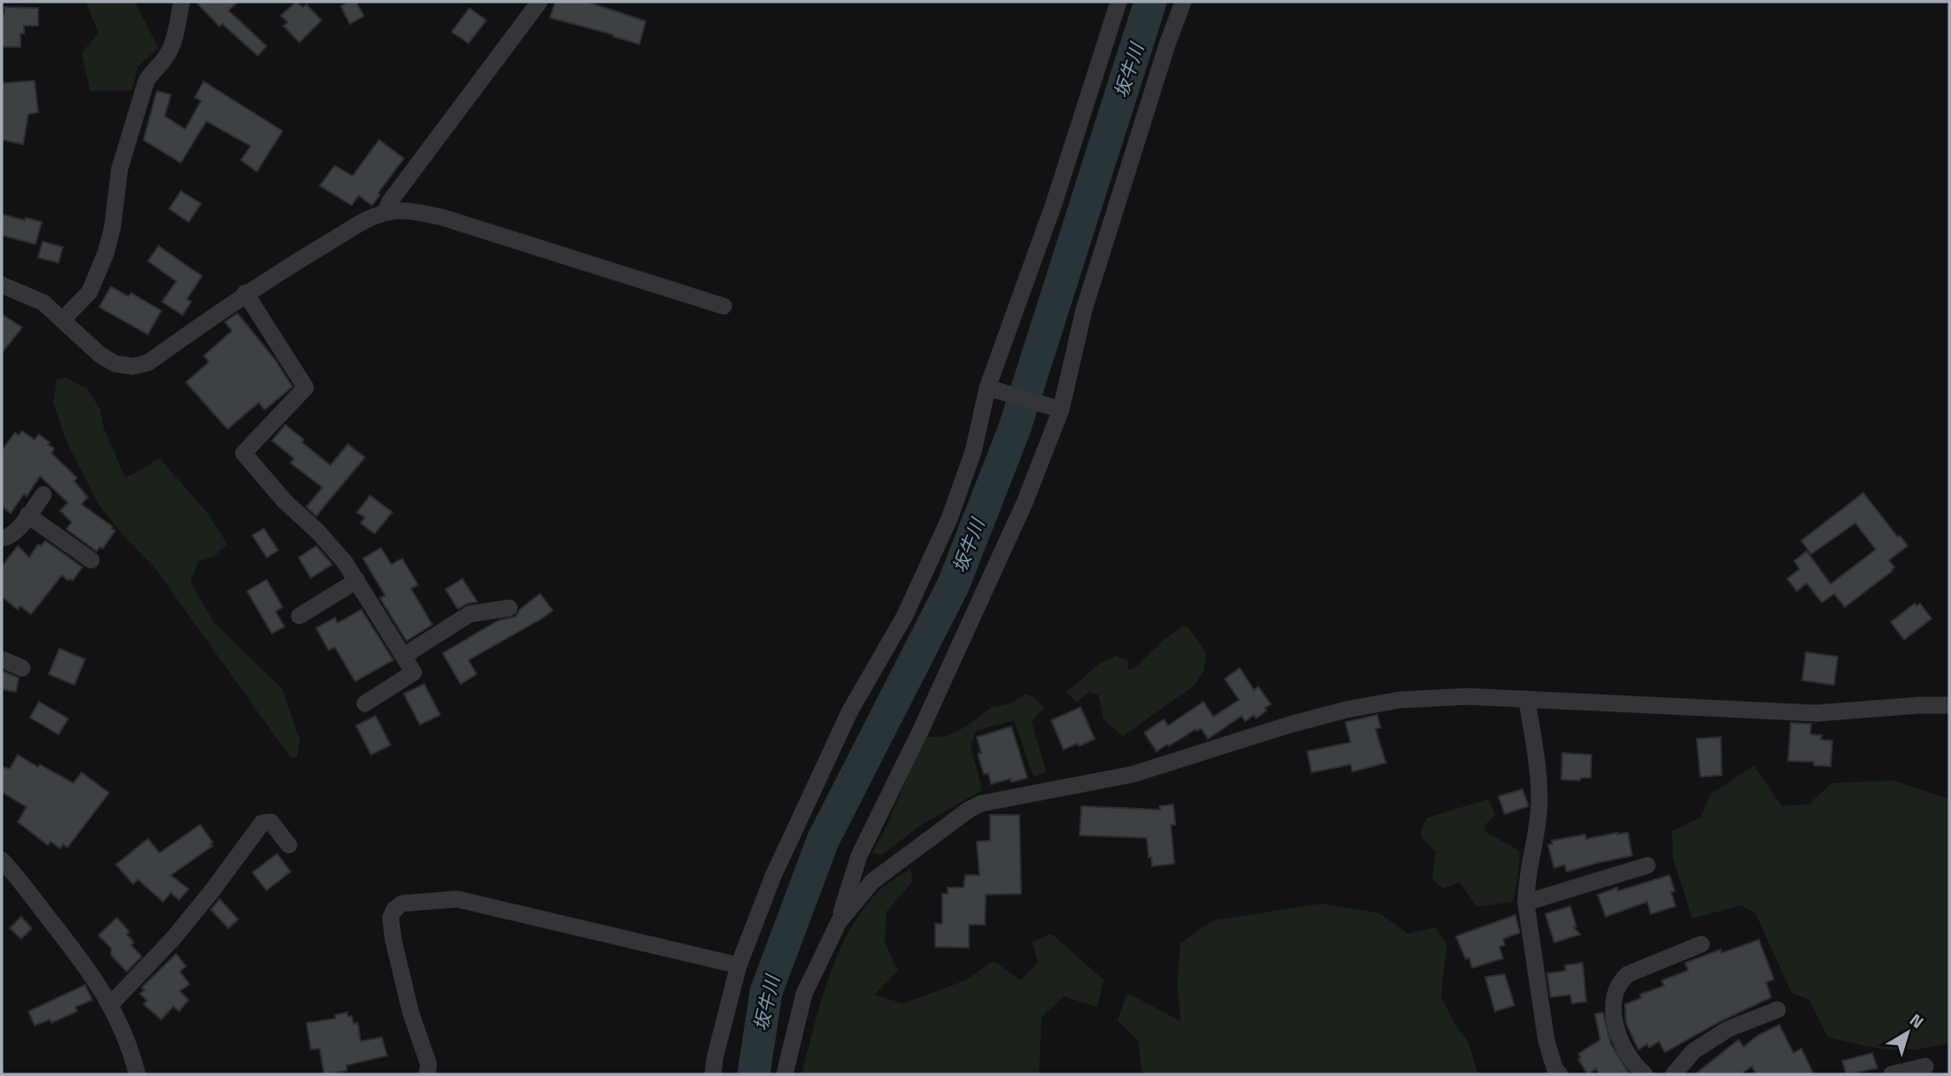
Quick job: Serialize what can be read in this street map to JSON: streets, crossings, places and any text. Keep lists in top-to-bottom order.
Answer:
{
  "water": ["坂牛川"],
  "north": "top right"
}
